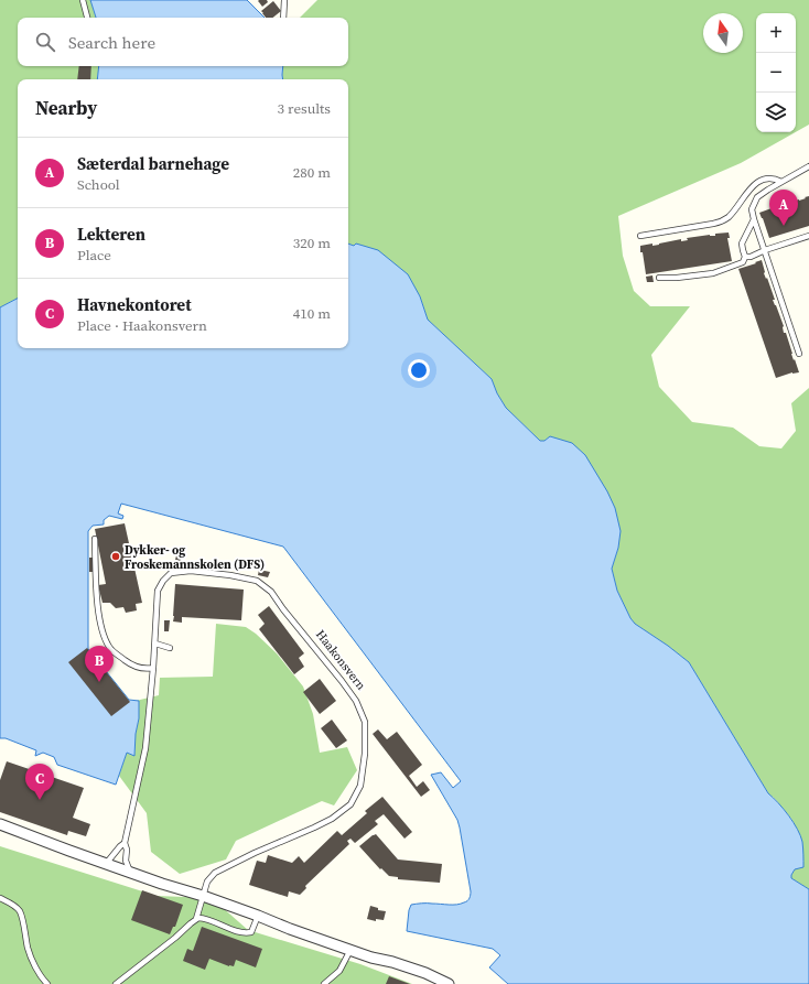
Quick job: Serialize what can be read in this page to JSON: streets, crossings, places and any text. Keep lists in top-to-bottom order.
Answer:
{
  "streets": {
    "lane": ["Haakonsvern"]
  },
  "places": ["Dykker- og Froskemannskolen (DFS)"],
  "north": "top",
  "page": {
    "map_buttons": ["+", "−"],
    "search": "Search here",
    "heading": ["Nearby", "3 results"],
    "list": [
      {
        "mark": "A",
        "name": "Sæterdal barnehage",
        "note": "School",
        "value": "280 m"
      },
      {
        "mark": "B",
        "name": "Lekteren",
        "note": "Place",
        "value": "320 m"
      },
      {
        "mark": "C",
        "name": "Havnekontoret",
        "note": "Place · Haakonsvern",
        "value": "410 m"
      }
    ],
    "pins": ["A", "B", "C"]
  }
}
